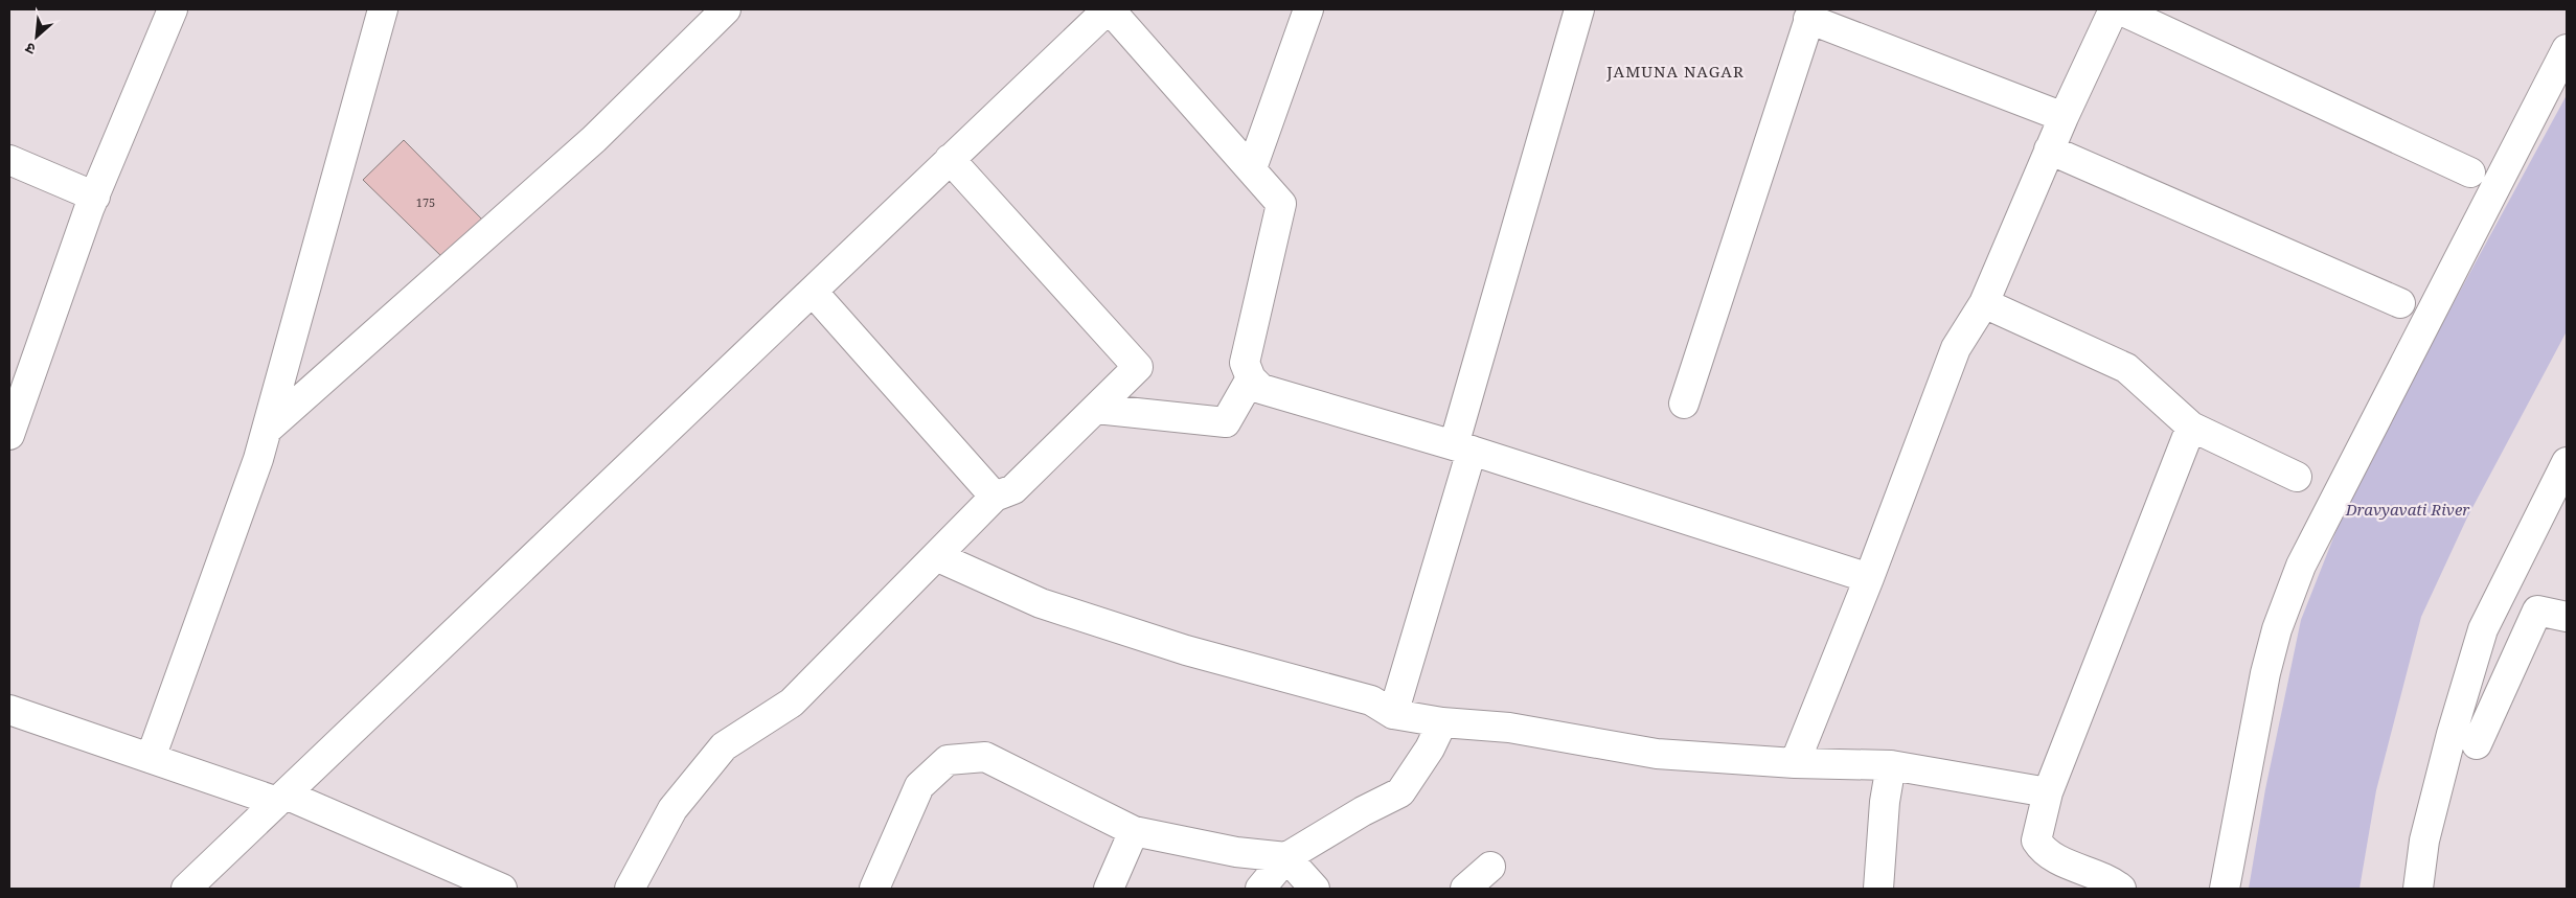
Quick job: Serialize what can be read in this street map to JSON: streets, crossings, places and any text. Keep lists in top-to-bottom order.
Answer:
{
  "districts": ["JAMUNA NAGAR"],
  "water": ["Dravyavati River"],
  "house_numbers": ["175"],
  "north": "bottom left"
}
